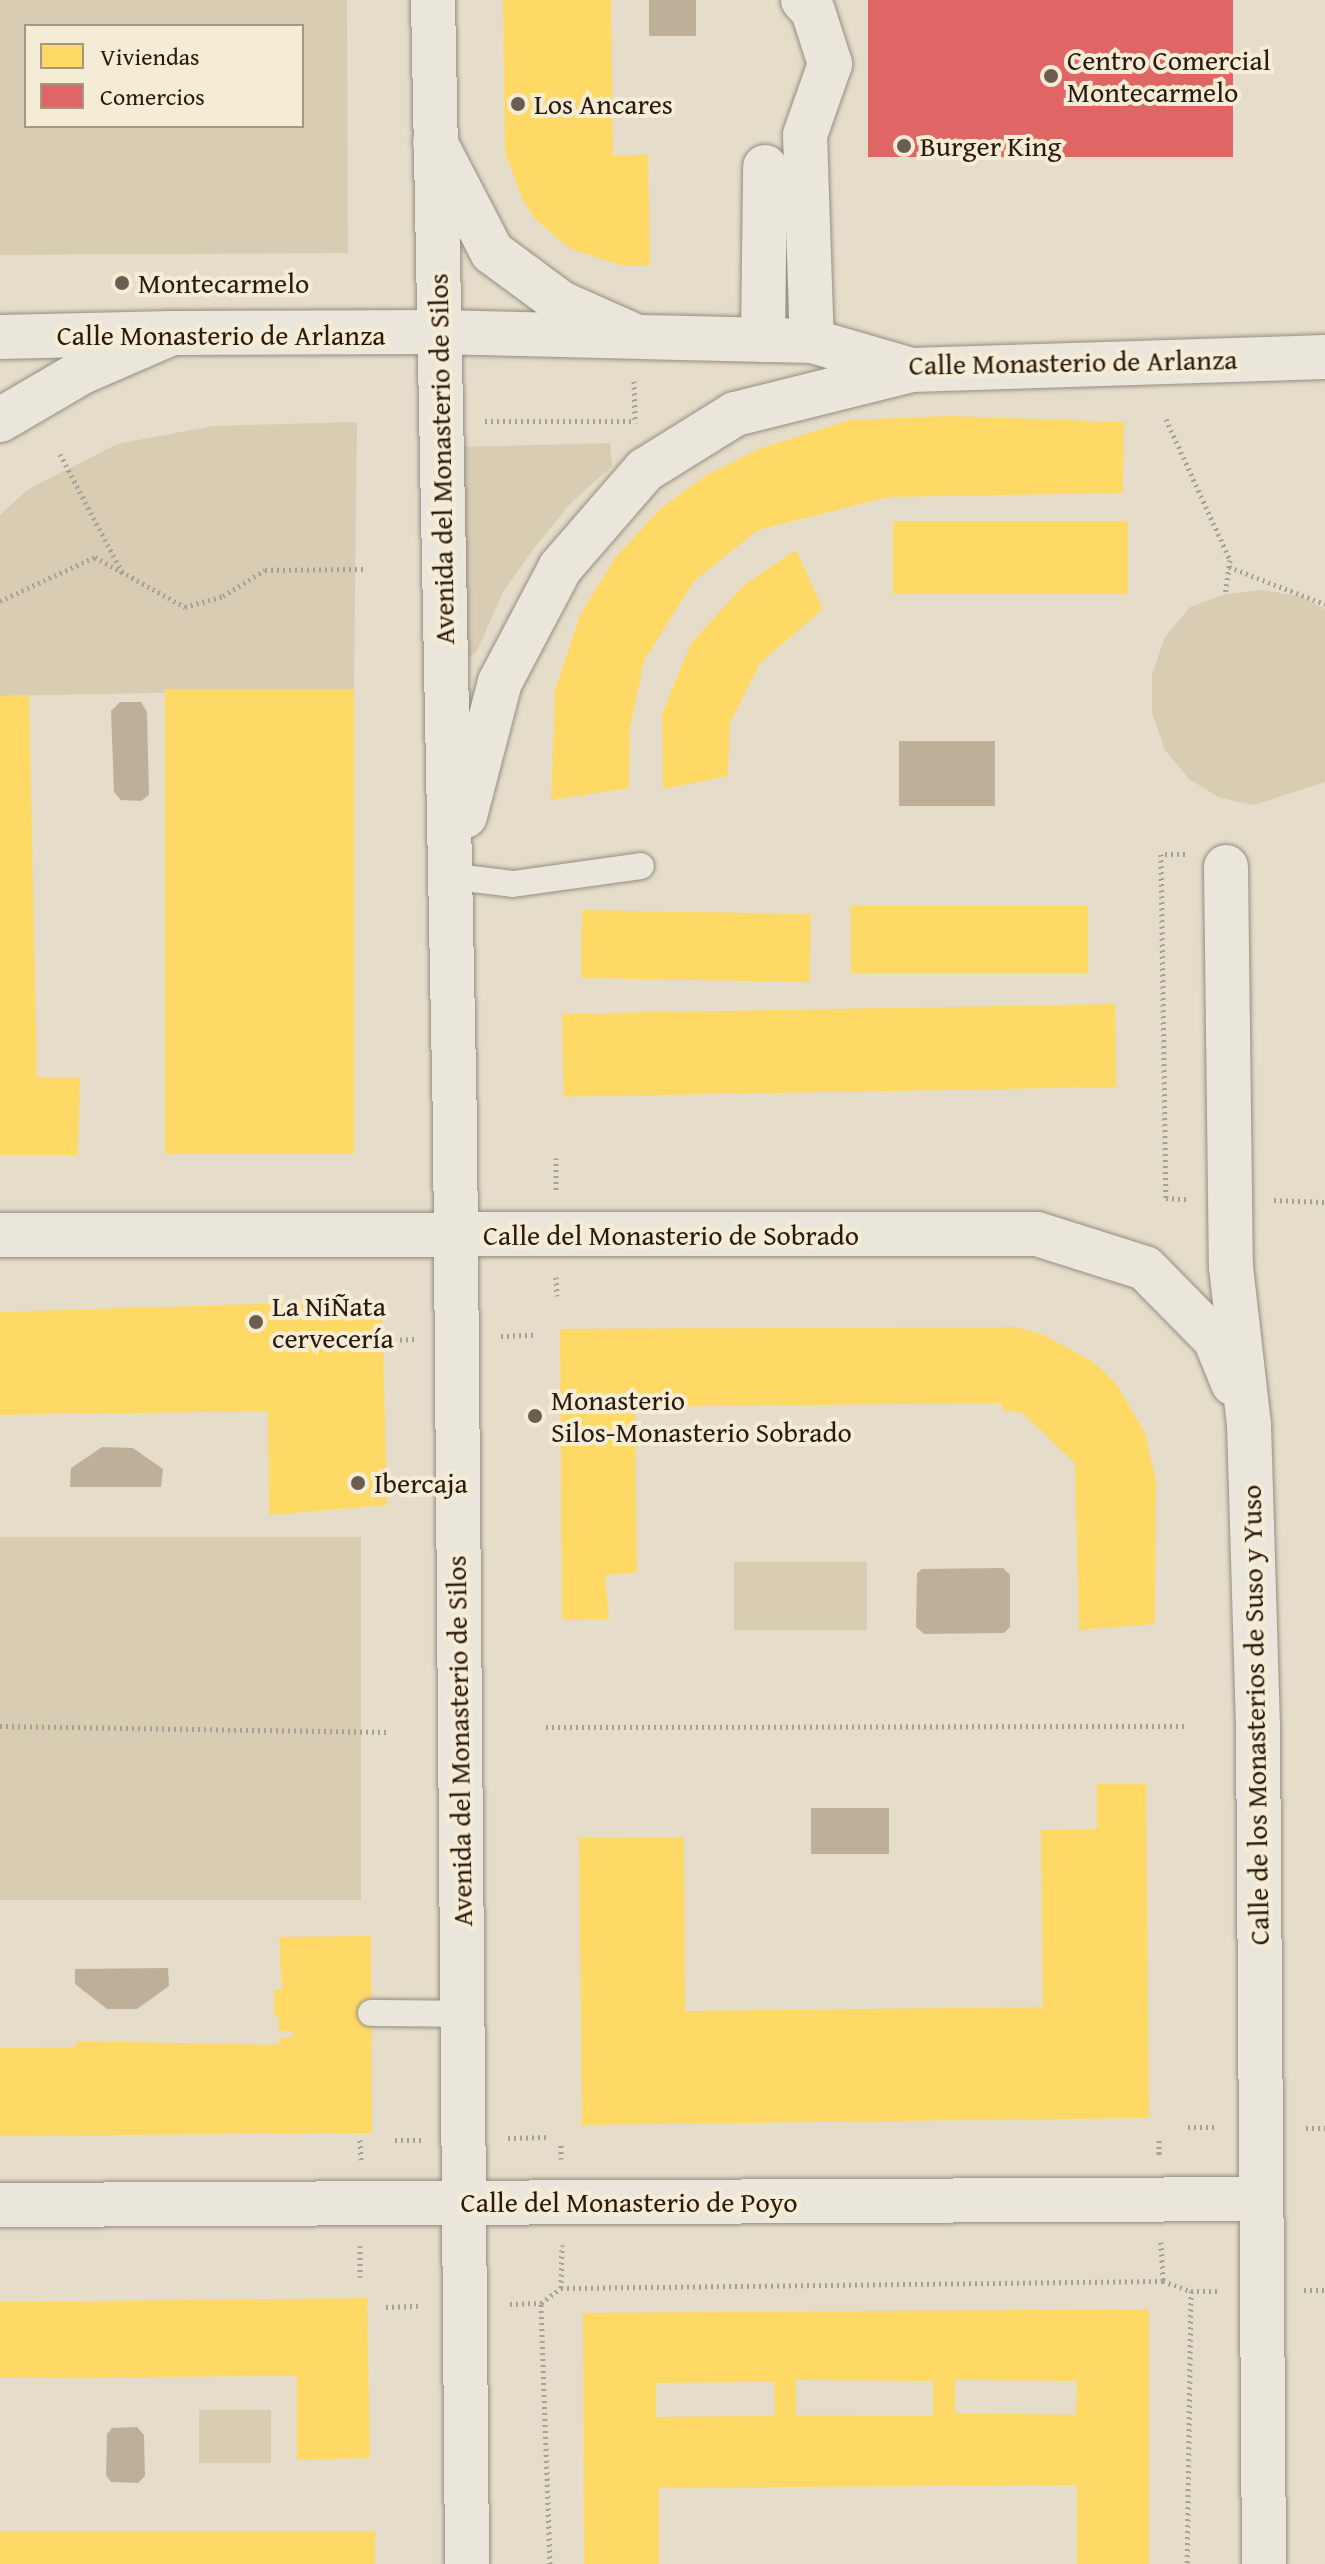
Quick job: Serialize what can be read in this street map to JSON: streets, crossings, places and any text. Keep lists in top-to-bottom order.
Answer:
{
  "streets": {
    "street": [
      "Calle Monasterio de Arlanza",
      "Avenida del Monasterio de Silos",
      "Calle del Monasterio de Sobrado",
      "Calle de los Monasterios de Suso y Yuso",
      "Calle del Monasterio de Poyo"
    ]
  },
  "crossings": [
    ["Calle Monasterio de Arlanza", "Avenida del Monasterio de Silos"],
    ["Avenida del Monasterio de Silos", "Calle del Monasterio de Sobrado"],
    ["Avenida del Monasterio de Silos", "Calle del Monasterio de Poyo"],
    ["Calle del Monasterio de Sobrado", "Calle de los Monasterios de Suso y Yuso"],
    ["Calle de los Monasterios de Suso y Yuso", "Calle del Monasterio de Poyo"]
  ],
  "places": [
    "Centro Comercial Montecarmelo",
    "Los Ancares",
    "Burger King",
    "Montecarmelo",
    "La NiÑata cervecería",
    "Monasterio Silos-Monasterio Sobrado",
    "Ibercaja"
  ],
  "legend": ["Viviendas", "Comercios"]
}
